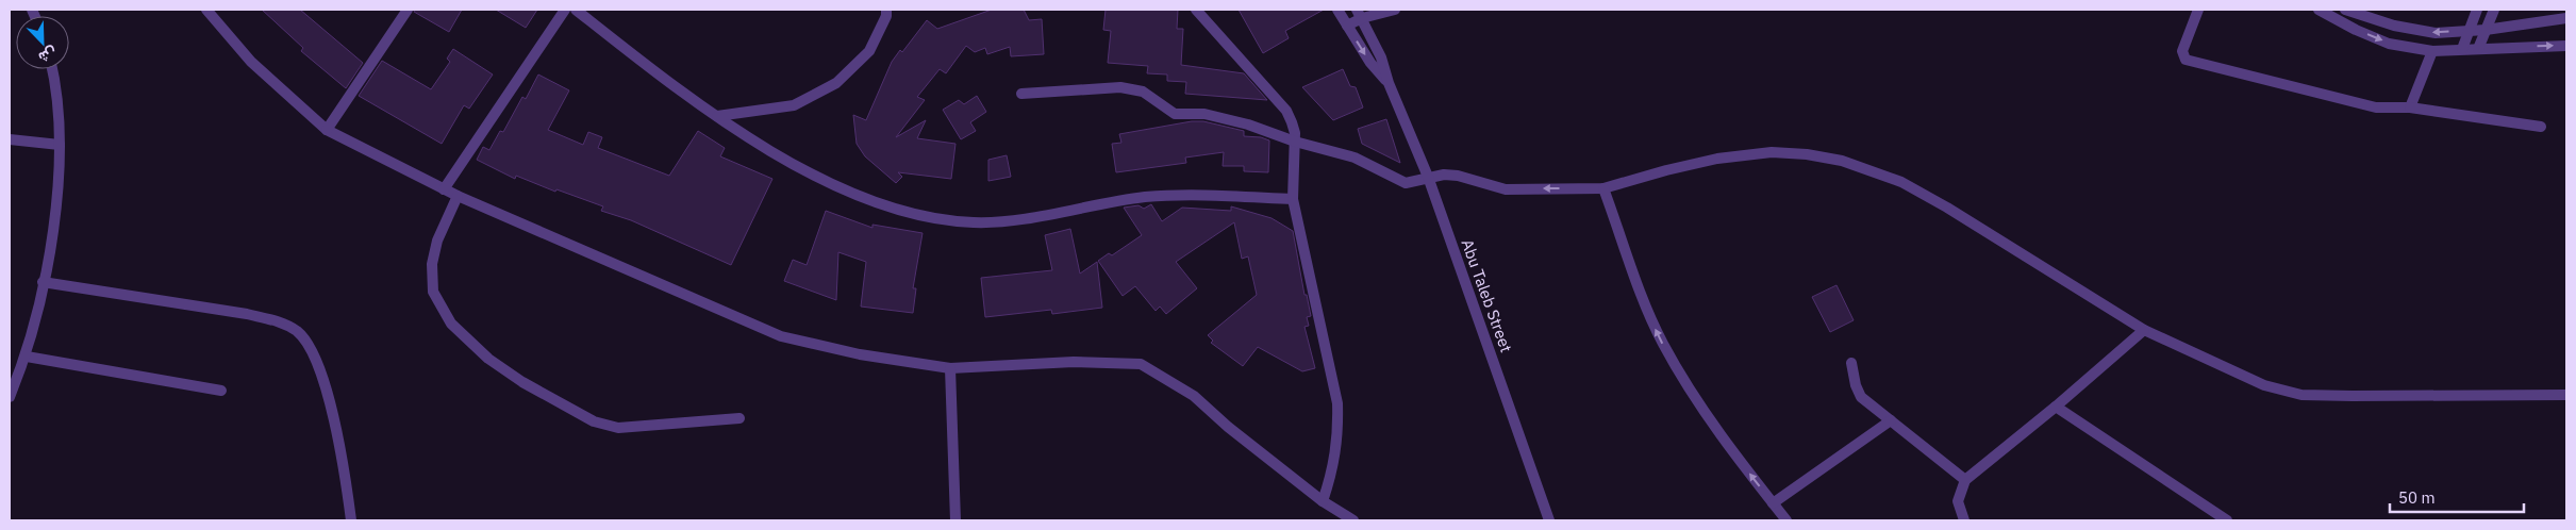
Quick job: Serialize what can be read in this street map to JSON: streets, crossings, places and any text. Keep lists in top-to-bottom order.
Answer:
{
  "streets": {
    "street": ["Abu Taleb Street"]
  },
  "scale_bar": "50 m",
  "north": "bottom right"
}
